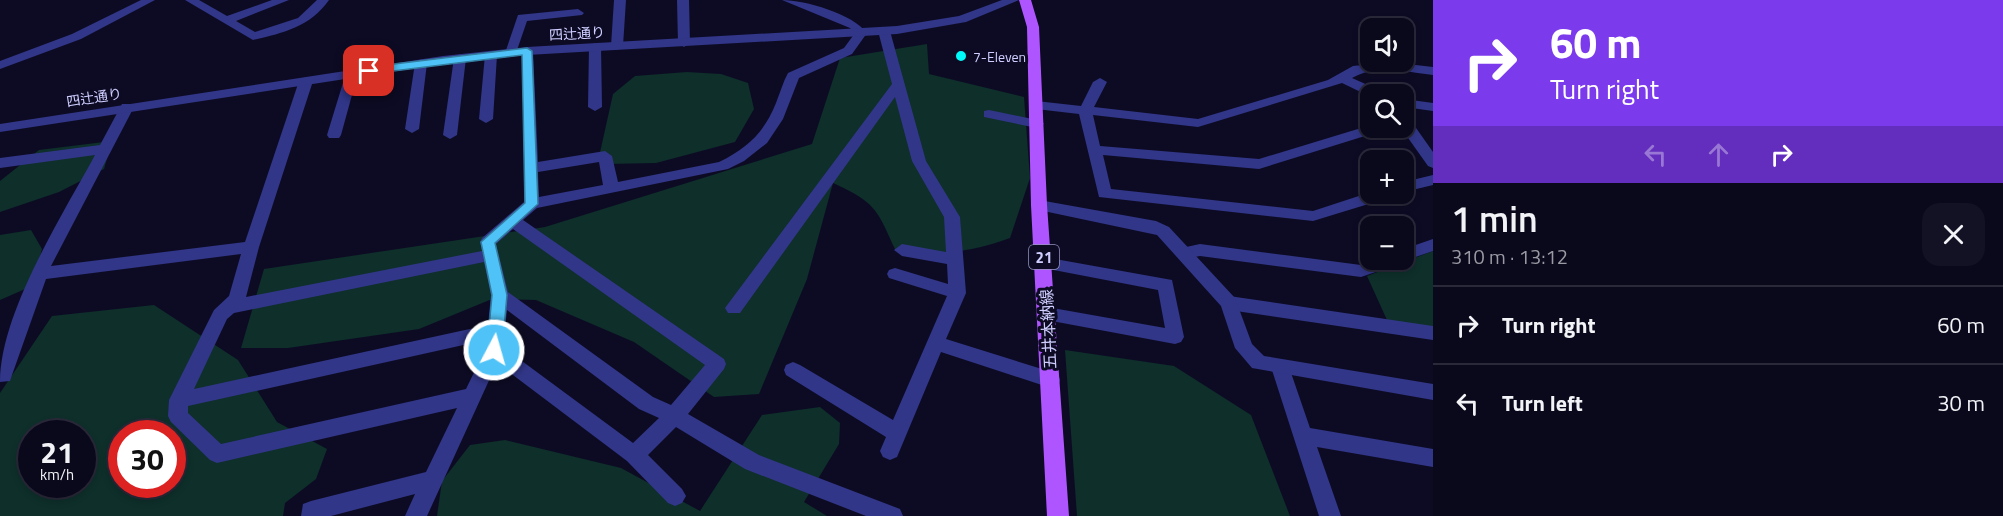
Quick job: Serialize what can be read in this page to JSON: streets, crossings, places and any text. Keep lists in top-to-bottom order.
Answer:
{
  "streets": {
    "main road": ["21", "五井本納線"],
    "street": ["四辻通り"]
  },
  "places": ["7-Eleven"],
  "page": {
    "turn": ["60 m", "Turn right"],
    "map_buttons": ["+", "−"],
    "heading": ["1 min", "310 m · 13:12"],
    "list": [
      {
        "name": "Turn right",
        "value": "60 m"
      },
      {
        "name": "Turn left",
        "value": "30 m"
      }
    ],
    "speed": "21 km/h",
    "limit": "30"
  }
}
